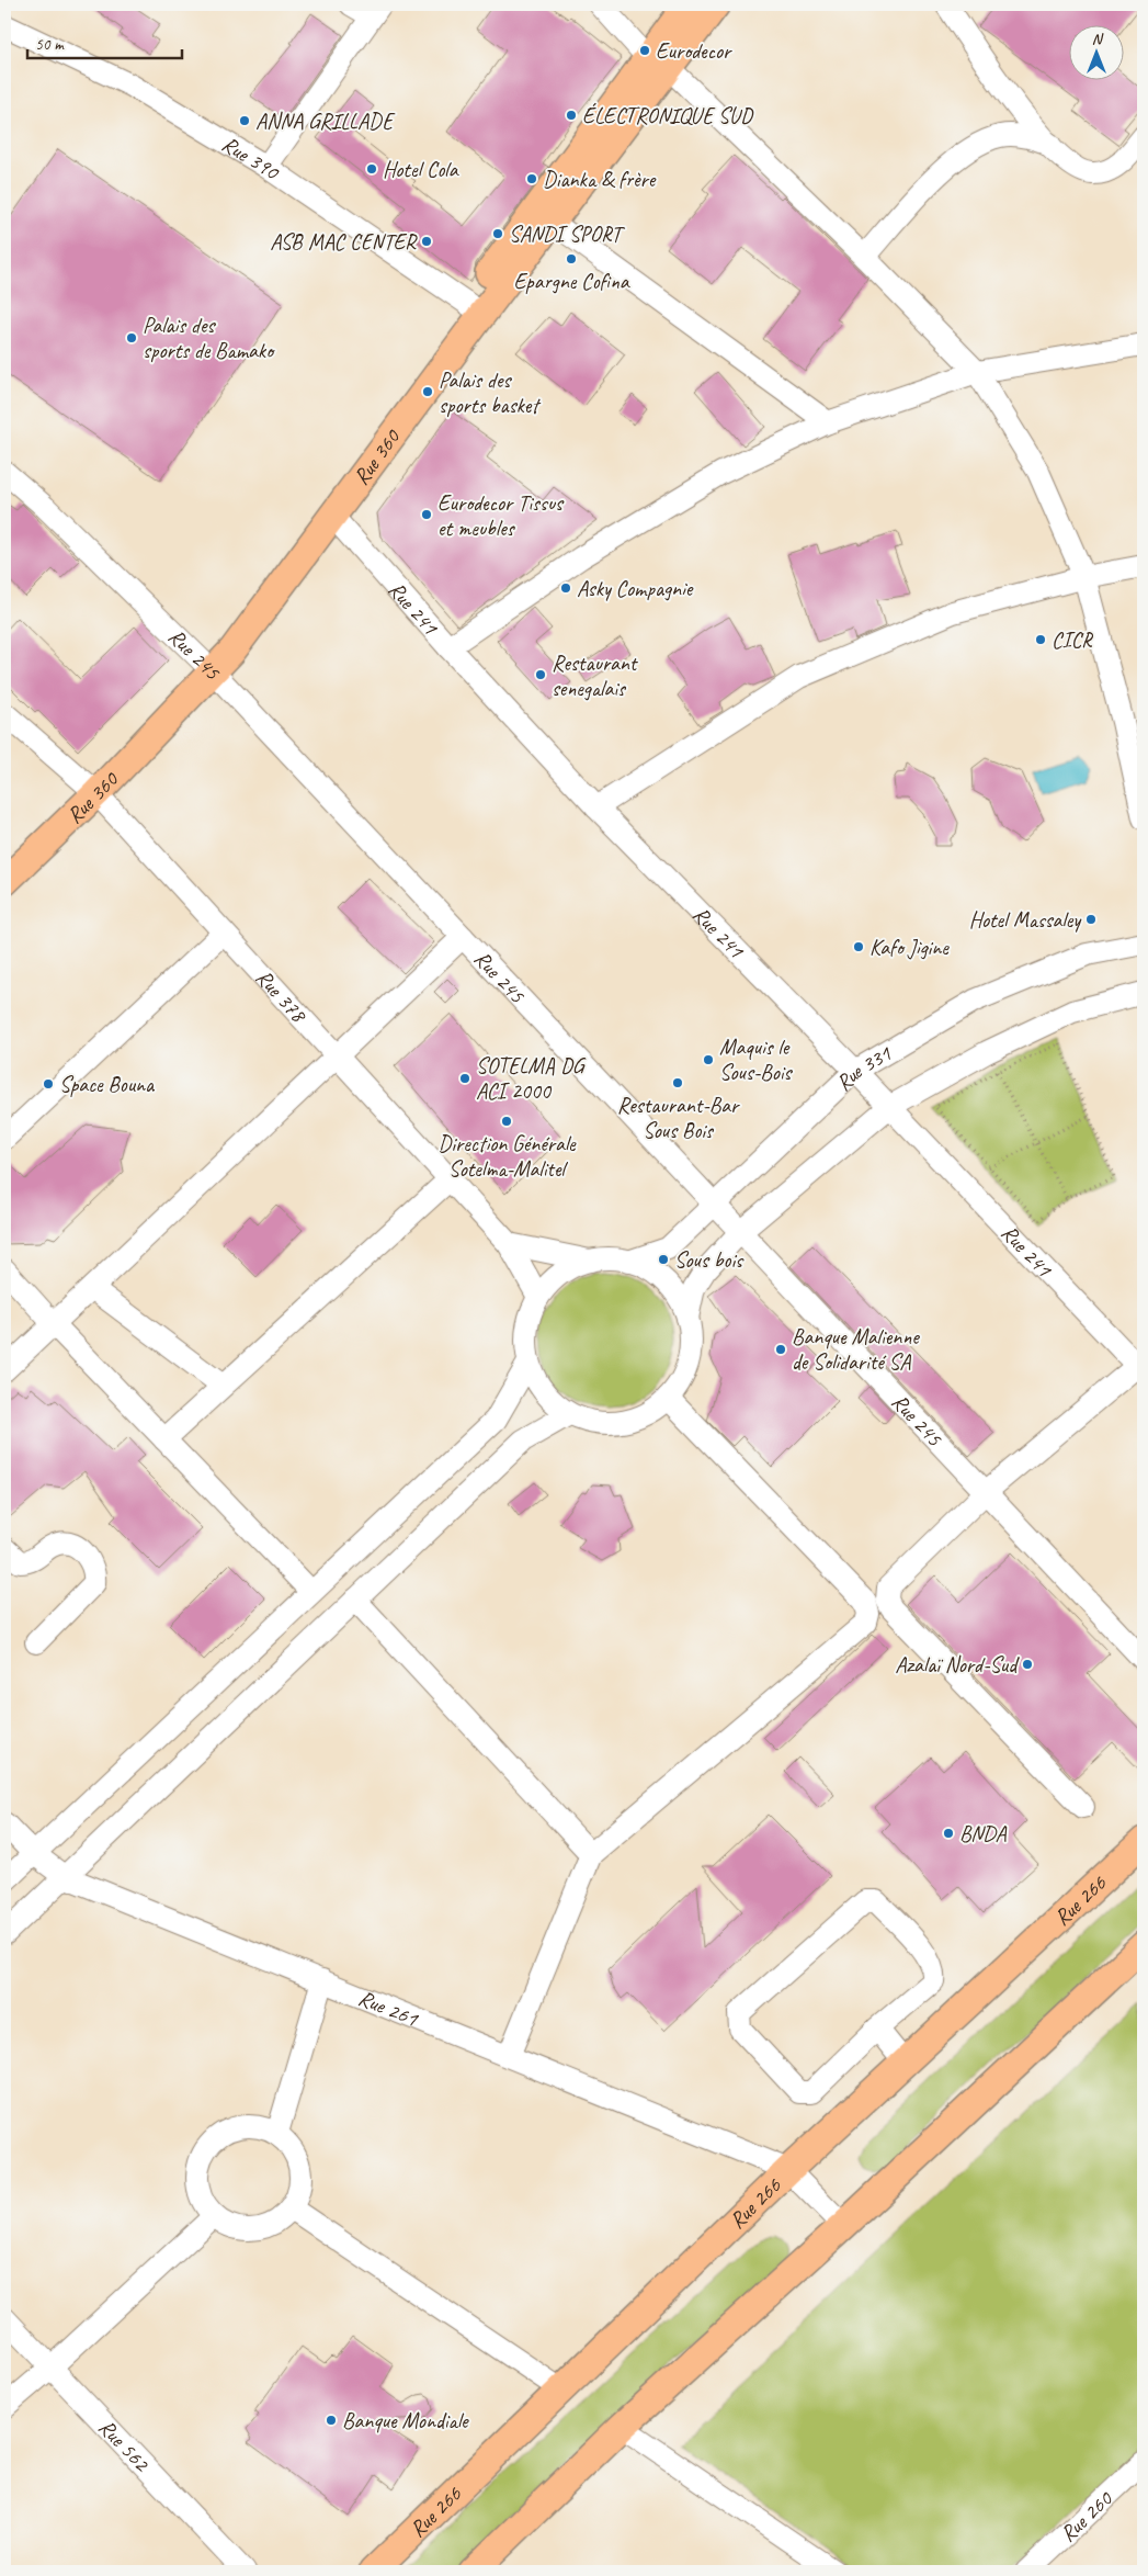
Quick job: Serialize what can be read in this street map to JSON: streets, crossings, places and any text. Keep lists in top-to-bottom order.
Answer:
{
  "streets": {
    "main road": ["Rue 360", "Rue 266"],
    "street": [
      "Rue 390",
      "Rue 241",
      "Rue 245",
      "Rue 378",
      "Rue 331",
      "Rue 261",
      "Rue 562",
      "Rue 260"
    ]
  },
  "crossings": [
    ["Rue 390", "Rue 360"],
    ["Rue 360", "Rue 241"],
    ["Rue 360", "Rue 245"],
    ["Rue 360", "Rue 378"],
    ["Rue 241", "Rue 331"],
    ["Rue 245", "Rue 331"],
    ["Rue 378", "Rue 331"],
    ["Rue 266", "Rue 261"]
  ],
  "places": [
    "Eurodecor",
    "ÉLECTRONIQUE SUD",
    "ANNA GRILLADE",
    "Hotel Cola",
    "Dianka & frère",
    "SANDI SPORT",
    "ASB MAC CENTER",
    "Epargne Cofina",
    "Palais des sports de Bamako",
    "Palais des sports basket",
    "Eurodecor Tissus et meubles",
    "Asky Compagnie",
    "CICR",
    "Restaurant senegalais",
    "Hotel Massaley",
    "Kafo Jigine",
    "Maquis le Sous-Bois",
    "SOTELMA DG ACI 2000",
    "Restaurant-Bar Sous Bois",
    "Space Bouna",
    "Direction Générale Sotelma-Malitel",
    "Sous bois",
    "Banque Malienne de Solidarité SA",
    "Azalaï Nord-Sud",
    "BNDA",
    "Banque Mondiale"
  ],
  "scale_bar": "50 m",
  "north": "top"
}
